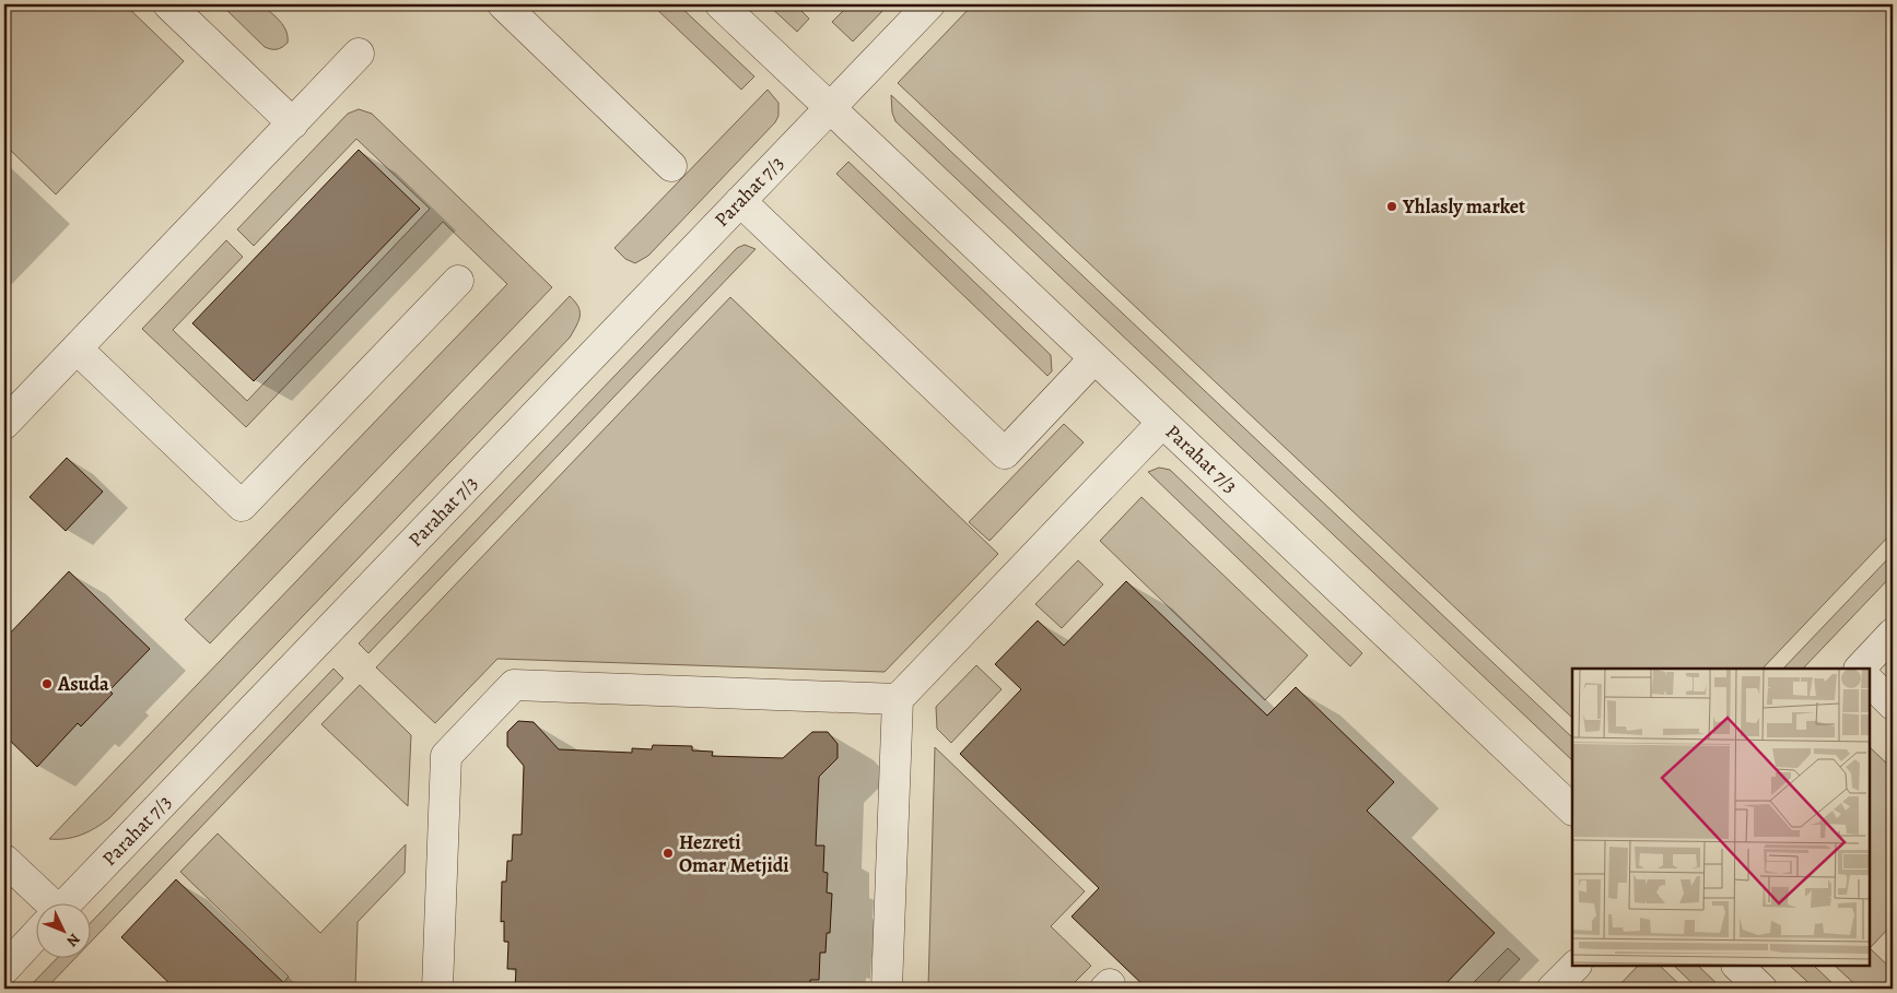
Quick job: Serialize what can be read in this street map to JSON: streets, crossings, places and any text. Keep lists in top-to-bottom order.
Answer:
{
  "streets": {
    "street": ["Parahat 7/3"]
  },
  "places": ["Yhlasly market", "Asuda", "Hezreti Omar Metjidi"],
  "north": "bottom right"
}
